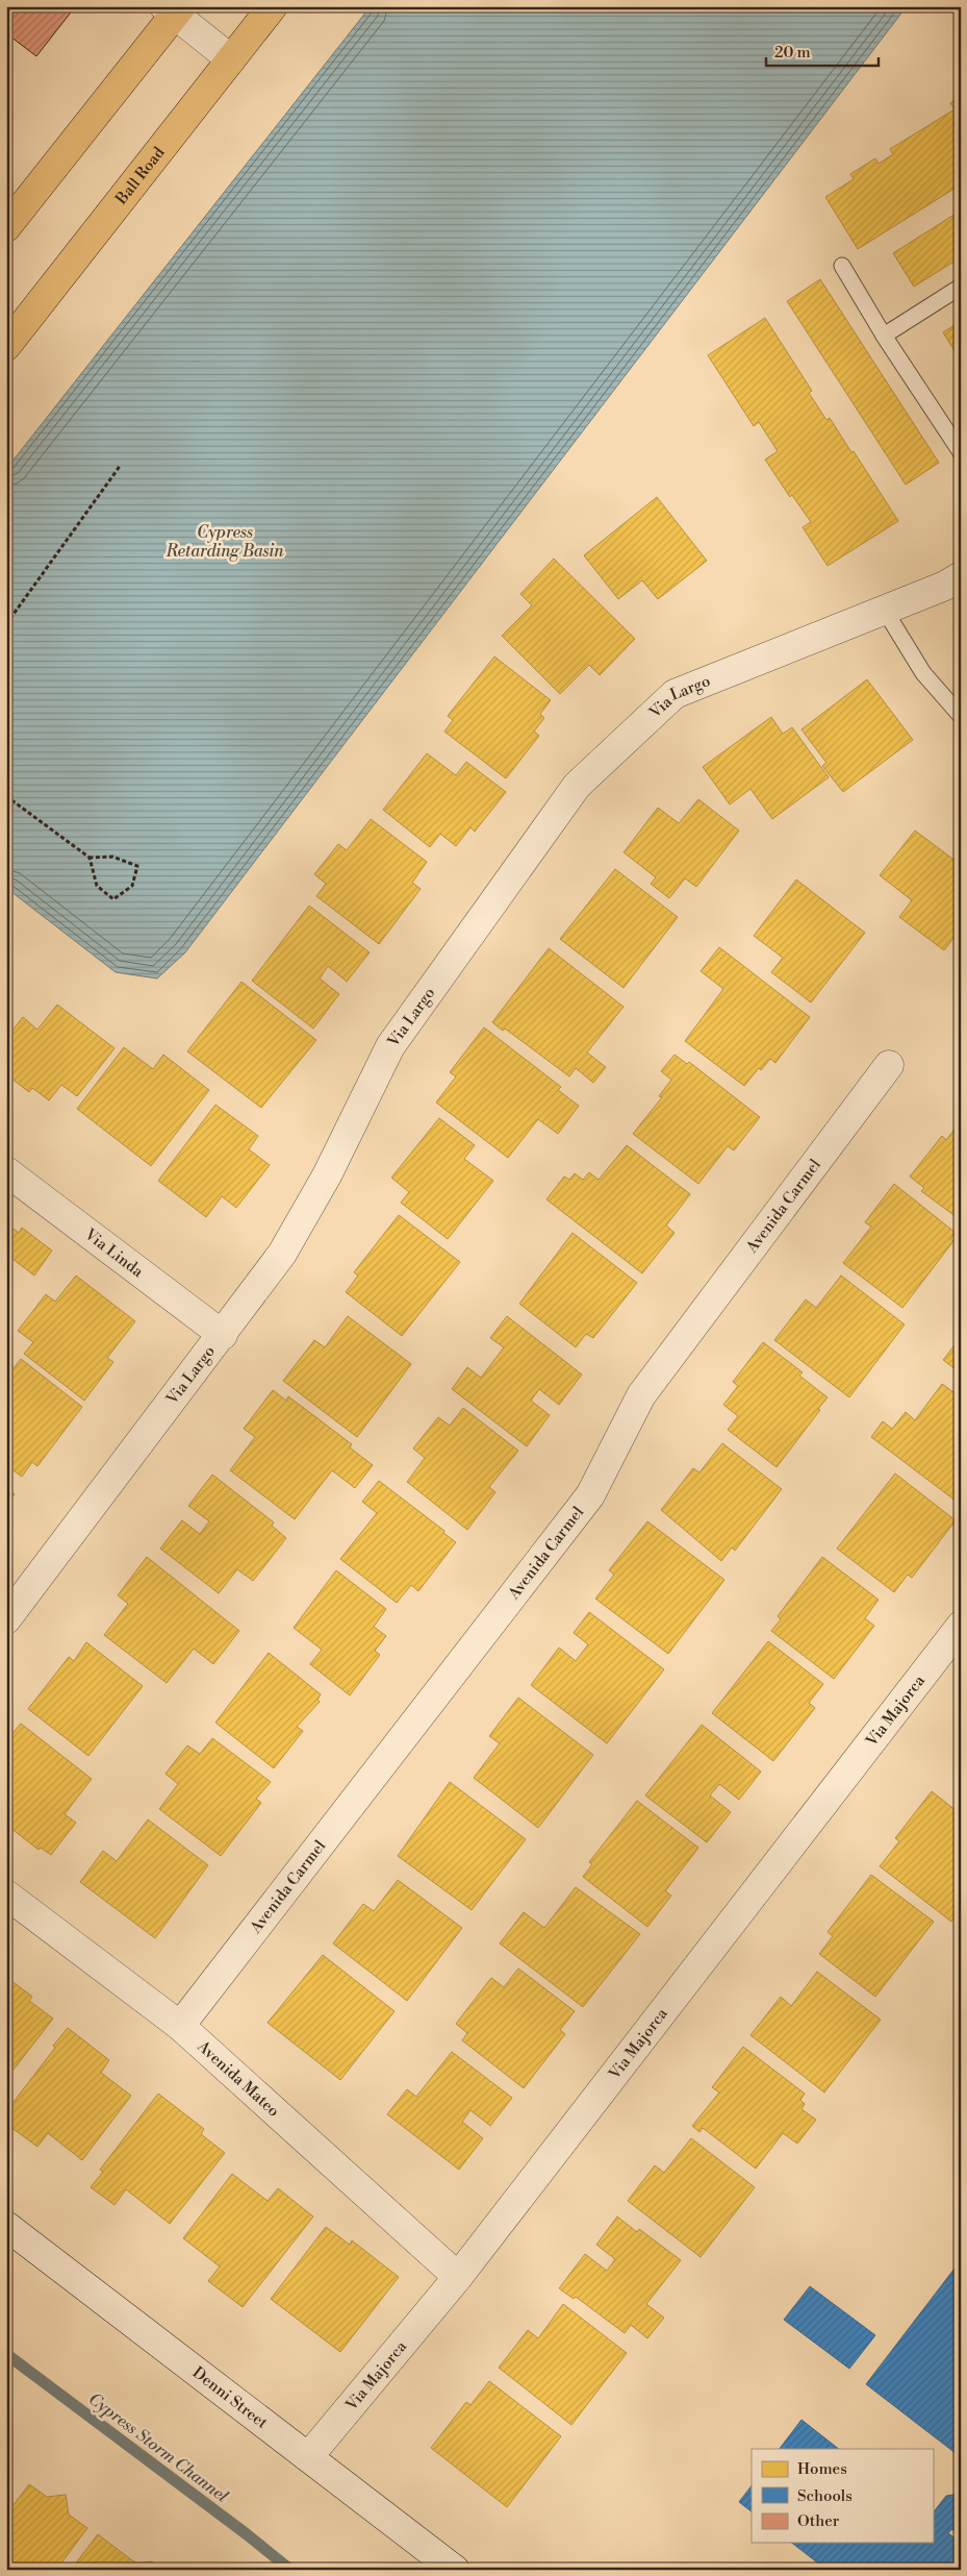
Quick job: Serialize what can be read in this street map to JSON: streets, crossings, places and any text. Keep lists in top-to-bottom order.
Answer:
{
  "streets": {
    "main road": ["Ball Road"],
    "street": [
      "Via Largo",
      "Avenida Carmel",
      "Via Linda",
      "Via Majorca",
      "Avenida Mateo",
      "Denni Street"
    ]
  },
  "crossings": [
    ["Via Largo", "Via Linda"],
    ["Avenida Carmel", "Avenida Mateo"],
    ["Via Majorca", "Avenida Mateo"],
    ["Via Majorca", "Denni Street"]
  ],
  "water": ["Cypress Retarding Basin", "Cypress Storm Channel"],
  "legend": ["Homes", "Schools", "Other"],
  "scale_bar": "20 m"
}
